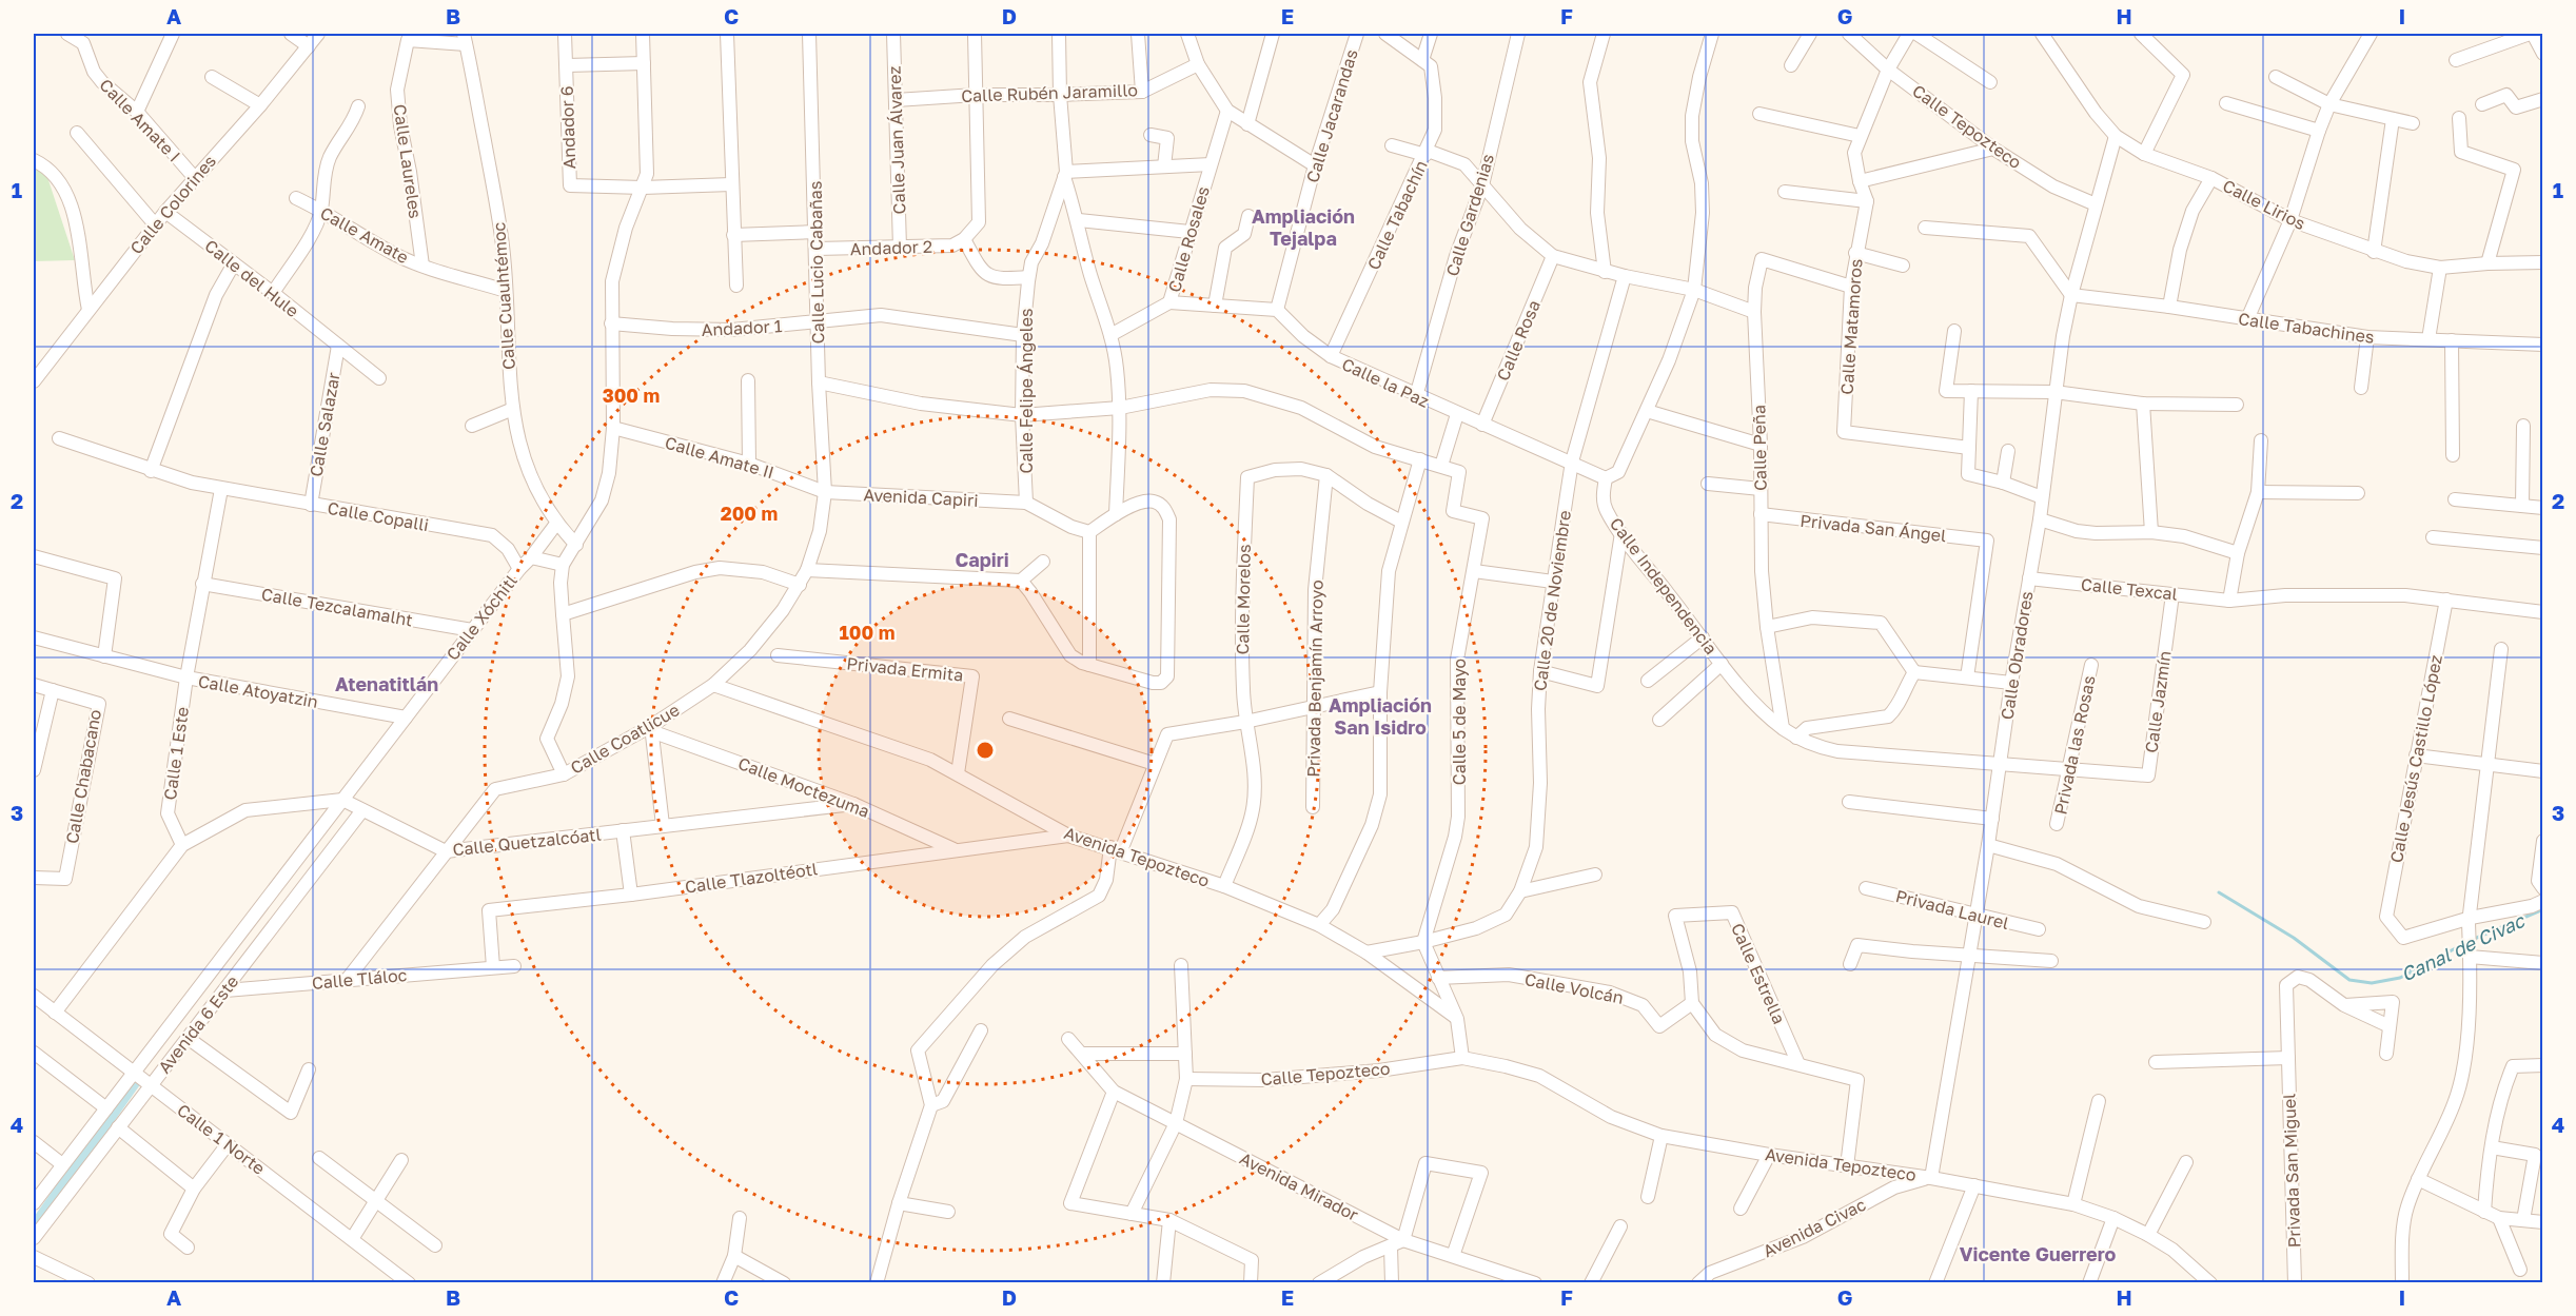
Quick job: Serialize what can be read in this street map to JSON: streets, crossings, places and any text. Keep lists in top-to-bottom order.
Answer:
{
  "streets": {
    "street": [
      "Calle Rubén Jaramillo",
      "Calle Jacarandas",
      "Calle Amate I",
      "Calle Tepozteco",
      "Andador 6",
      "Calle Juan Álvarez",
      "Calle Laureles",
      "Calle Colorines",
      "Calle Lirios",
      "Calle Tabachín",
      "Calle Gardenias",
      "Calle Amate",
      "Calle Rosales",
      "Andador 2",
      "Calle Lucio Cabañas",
      "Calle del Hule",
      "Calle Cuauhtémoc",
      "Calle Matamoros",
      "Andador 1",
      "Calle Tabachines",
      "Calle Rosa",
      "Calle la Paz",
      "Calle Felipe Ángeles",
      "Calle Salazar",
      "Calle Peña",
      "Calle Amate II",
      "Avenida Capiri",
      "Calle Copalli",
      "Privada San Ángel",
      "Calle Independencia",
      "Calle Texcal",
      "Calle Morelos",
      "Calle 20 de Noviembre",
      "Calle Tezcalamalht",
      "Calle Xóchitl",
      "Calle Obradores",
      "Privada Ermita",
      "Privada Benjamín Arroyo",
      "Calle Atoyatzin",
      "Calle Jazmín",
      "Calle 5 de Mayo",
      "Calle Coatlicue",
      "Privada las Rosas",
      "Calle 1 Este",
      "Calle Jesús Castillo López",
      "Calle Chabacano",
      "Calle Moctezuma",
      "Calle Quetzalcóatl",
      "Avenida Tepozteco",
      "Calle Tlazoltéotl",
      "Privada Laurel",
      "Calle Estrella",
      "Calle Tláloc",
      "Calle Volcán",
      "Avenida 6 Este",
      "Calle 1 Norte",
      "Privada San Miguel",
      "Avenida Mirador",
      "Avenida Civac"
    ]
  },
  "crossings": [
    ["Calle Rubén Jaramillo", "Calle Juan Álvarez"],
    ["Calle Jacarandas", "Calle la Paz"],
    ["Calle Amate I", "Calle Colorines"],
    ["Calle Tepozteco", "Calle Obradores"],
    ["Calle Tepozteco", "Avenida Tepozteco"],
    ["Calle Juan Álvarez", "Andador 2"],
    ["Calle Laureles", "Calle Amate"],
    ["Calle Laureles", "Calle Cuauhtémoc"],
    ["Calle Colorines", "Calle del Hule"],
    ["Calle Lirios", "Calle Obradores"],
    ["Calle Tabachín", "Calle la Paz"],
    ["Calle Gardenias", "Calle la Paz"],
    ["Calle Amate", "Calle Cuauhtémoc"],
    ["Andador 2", "Calle Lucio Cabañas"],
    ["Calle Lucio Cabañas", "Andador 1"],
    ["Calle Lucio Cabañas", "Calle Amate II"],
    ["Calle Lucio Cabañas", "Avenida Capiri"],
    ["Calle del Hule", "Calle Salazar"],
    ["Calle Cuauhtémoc", "Calle Xóchitl"],
    ["Calle Matamoros", "Calle Peña"],
    ["Andador 1", "Calle Felipe Ángeles"],
    ["Calle Tabachines", "Calle Obradores"],
    ["Calle Rosa", "Calle la Paz"],
    ["Calle la Paz", "Calle Independencia"],
    ["Calle la Paz", "Calle 20 de Noviembre"],
    ["Calle Felipe Ángeles", "Avenida Capiri"],
    ["Calle Salazar", "Calle Copalli"],
    ["Calle Peña", "Privada San Ángel"],
    ["Calle Peña", "Calle Independencia"],
    ["Calle Amate II", "Avenida Capiri"],
    ["Calle Copalli", "Calle Xóchitl"],
    ["Calle Copalli", "Calle 1 Este"],
    ["Calle Independencia", "Calle Obradores"],
    ["Calle Independencia", "Calle Jazmín"],
    ["Calle Texcal", "Calle Obradores"],
    ["Calle Texcal", "Calle Jazmín"],
    ["Calle Texcal", "Calle Jesús Castillo López"],
    ["Calle Morelos", "Privada Benjamín Arroyo"],
    ["Calle Morelos", "Avenida Tepozteco"],
    ["Calle 20 de Noviembre", "Calle 5 de Mayo"],
    ["Calle Tezcalamalht", "Calle Xóchitl"],
    ["Calle Tezcalamalht", "Calle 1 Este"],
    ["Calle Xóchitl", "Calle Atoyatzin"],
    ["Calle Xóchitl", "Calle Quetzalcóatl"],
    ["Calle Xóchitl", "Avenida 6 Este"],
    ["Calle Obradores", "Calle Jazmín"],
    ["Calle Obradores", "Avenida Tepozteco"],
    ["Calle Obradores", "Privada Laurel"],
    ["Calle Obradores", "Avenida Civac"],
    ["Privada Ermita", "Avenida Tepozteco"],
    ["Calle Atoyatzin", "Calle 1 Este"],
    ["Calle Jazmín", "Privada las Rosas"],
    ["Calle Coatlicue", "Calle Moctezuma"],
    ["Calle Coatlicue", "Calle Quetzalcóatl"],
    ["Calle Coatlicue", "Avenida Tepozteco"],
    ["Calle Coatlicue", "Calle Tláloc"],
    ["Calle Moctezuma", "Calle Quetzalcóatl"],
    ["Calle Moctezuma", "Calle Tlazoltéotl"],
    ["Calle Quetzalcóatl", "Avenida 6 Este"],
    ["Avenida Tepozteco", "Calle Tlazoltéotl"],
    ["Avenida Tepozteco", "Avenida Civac"],
    ["Calle Tlazoltéotl", "Calle Tláloc"],
    ["Calle Estrella", "Calle Volcán"],
    ["Calle Tláloc", "Avenida 6 Este"],
    ["Avenida 6 Este", "Calle 1 Norte"]
  ],
  "districts": [
    "Ampliación Tejalpa",
    "Capiri",
    "Atenatitlán",
    "Ampliación San Isidro",
    "Vicente Guerrero"
  ],
  "water": ["Canal de Civac"],
  "grid": {
    "columns": [
      "A",
      "B",
      "C",
      "D",
      "E",
      "F",
      "G",
      "H",
      "I"
    ],
    "rows": [
      "1",
      "2",
      "3",
      "4"
    ]
  },
  "rings": ["300 m", "200 m", "100 m"]
}
